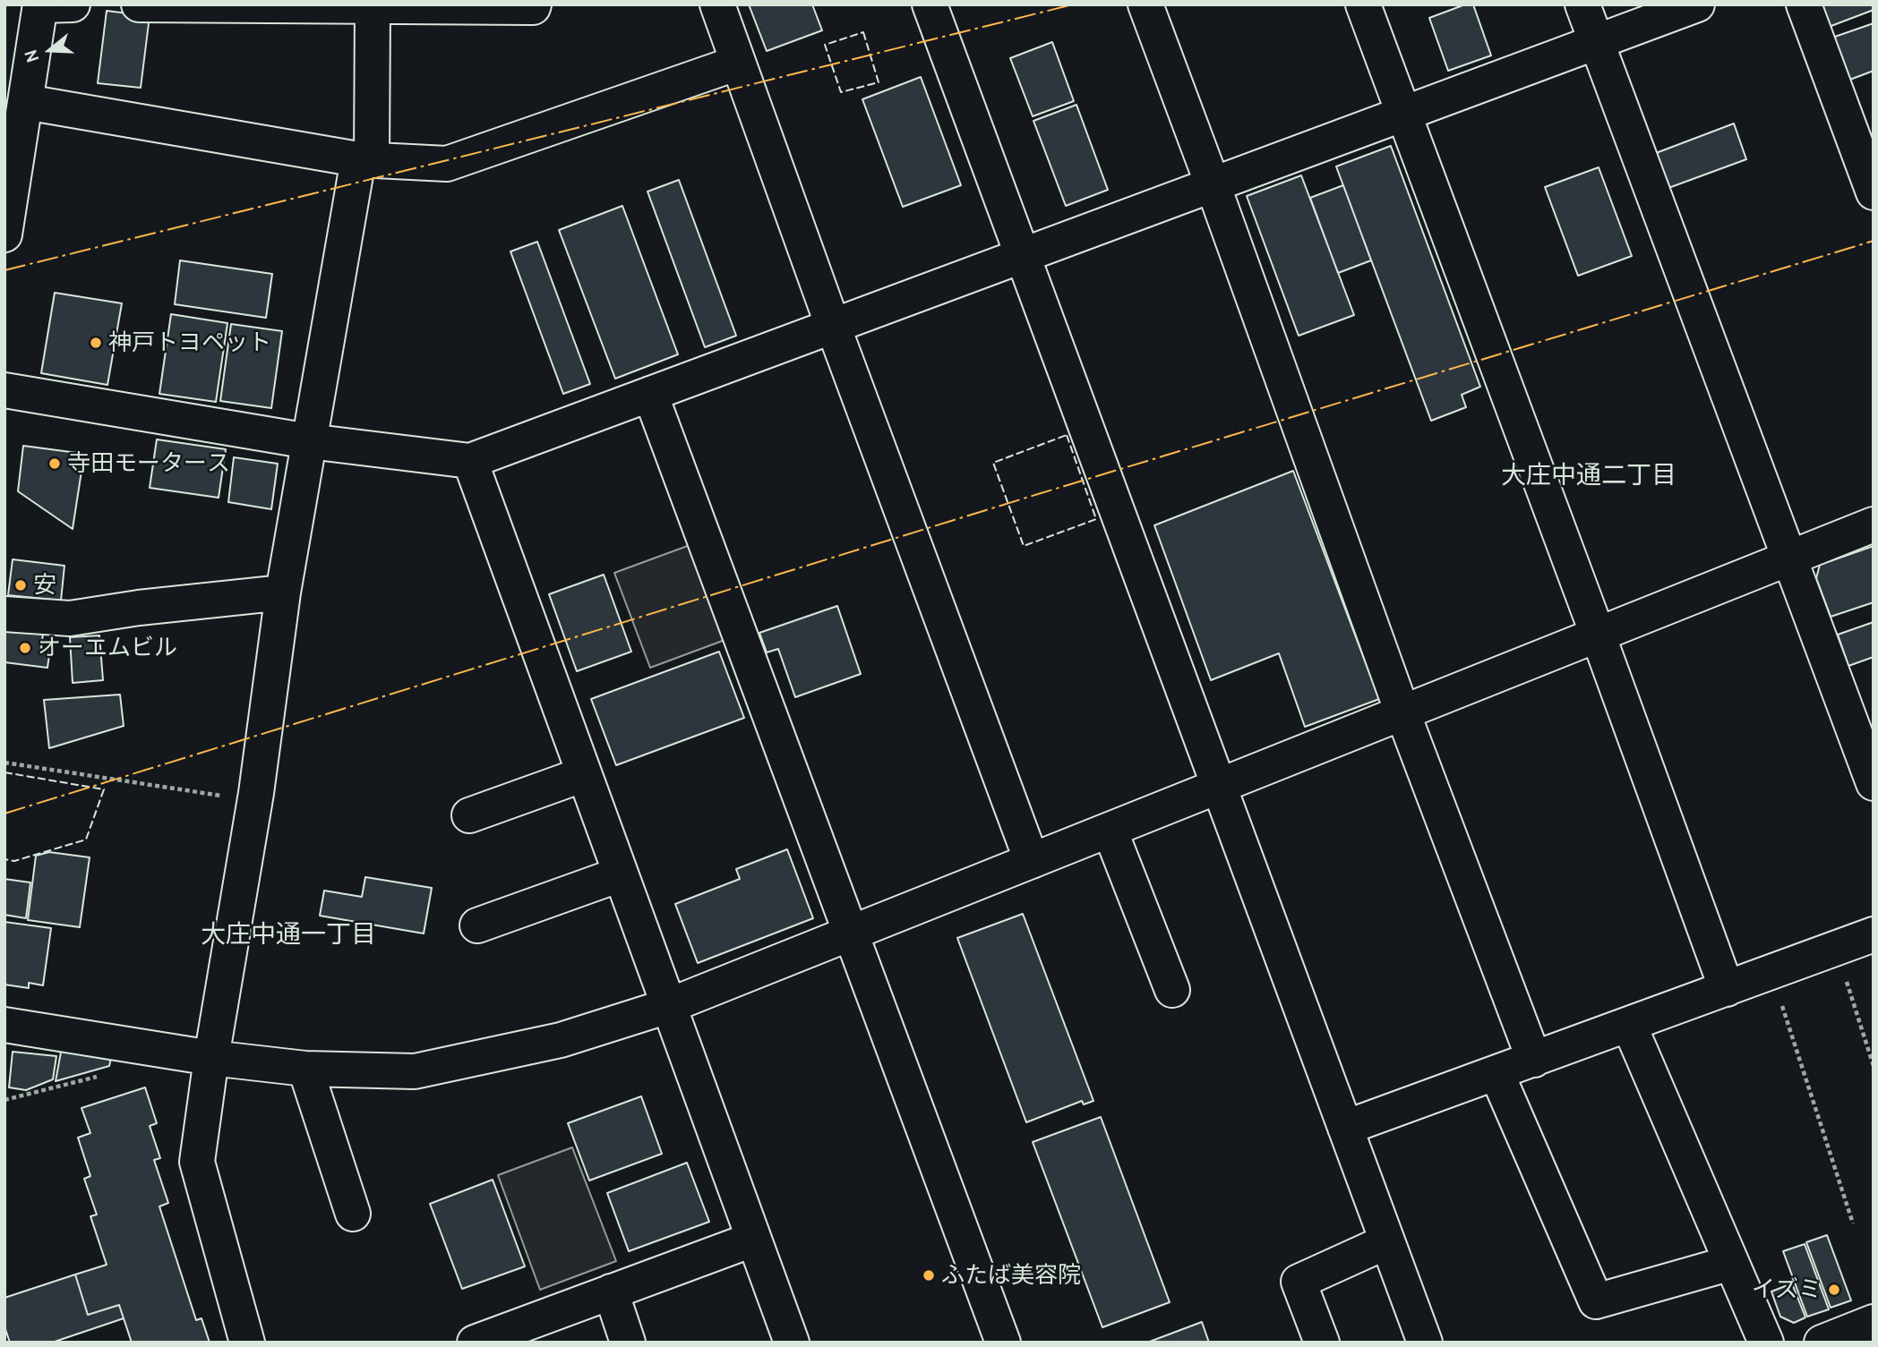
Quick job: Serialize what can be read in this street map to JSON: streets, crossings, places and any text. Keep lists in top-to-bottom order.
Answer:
{
  "districts": ["大庄中通二丁目", "大庄中通一丁目"],
  "places": [
    "神戸トヨペット",
    "寺田モータース",
    "安",
    "オーエムビル",
    "ふたば美容院",
    "イズミ"
  ],
  "north": "left"
}
